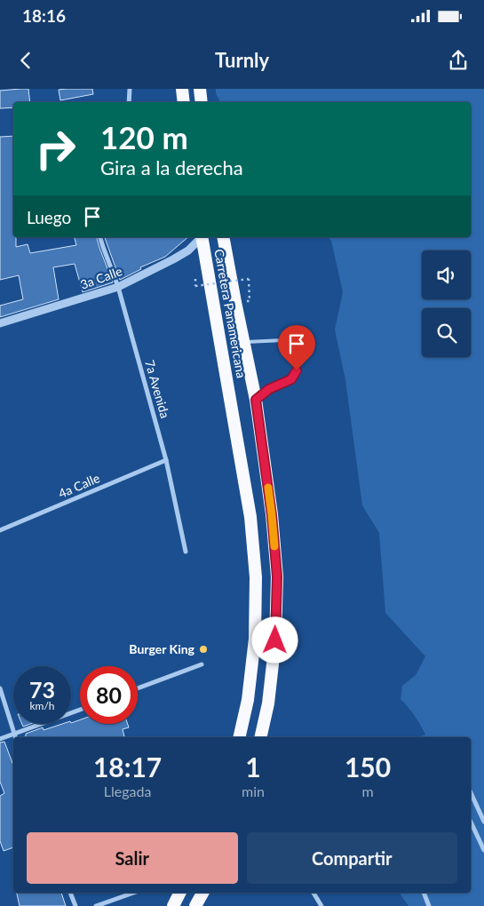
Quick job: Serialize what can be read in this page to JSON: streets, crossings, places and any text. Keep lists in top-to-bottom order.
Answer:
{
  "streets": {
    "highway": ["Carretera Panamericana"],
    "street": ["3a Calle", "7a Avenida", "4a Calle"]
  },
  "crossings": [
    ["3a Calle", "7a Avenida"],
    ["7a Avenida", "4a Calle"]
  ],
  "places": ["Burger King"],
  "page": {
    "status": "18:16",
    "header": "Turnly",
    "turn": ["120 m", "Gira a la derecha"],
    "then": "Luego",
    "speed": "73 km/h",
    "limit": "80",
    "eta": [
      "18:17",
      "Llegada",
      "1",
      "min",
      "150",
      "m"
    ],
    "buttons": ["Salir", "Compartir"]
  }
}
